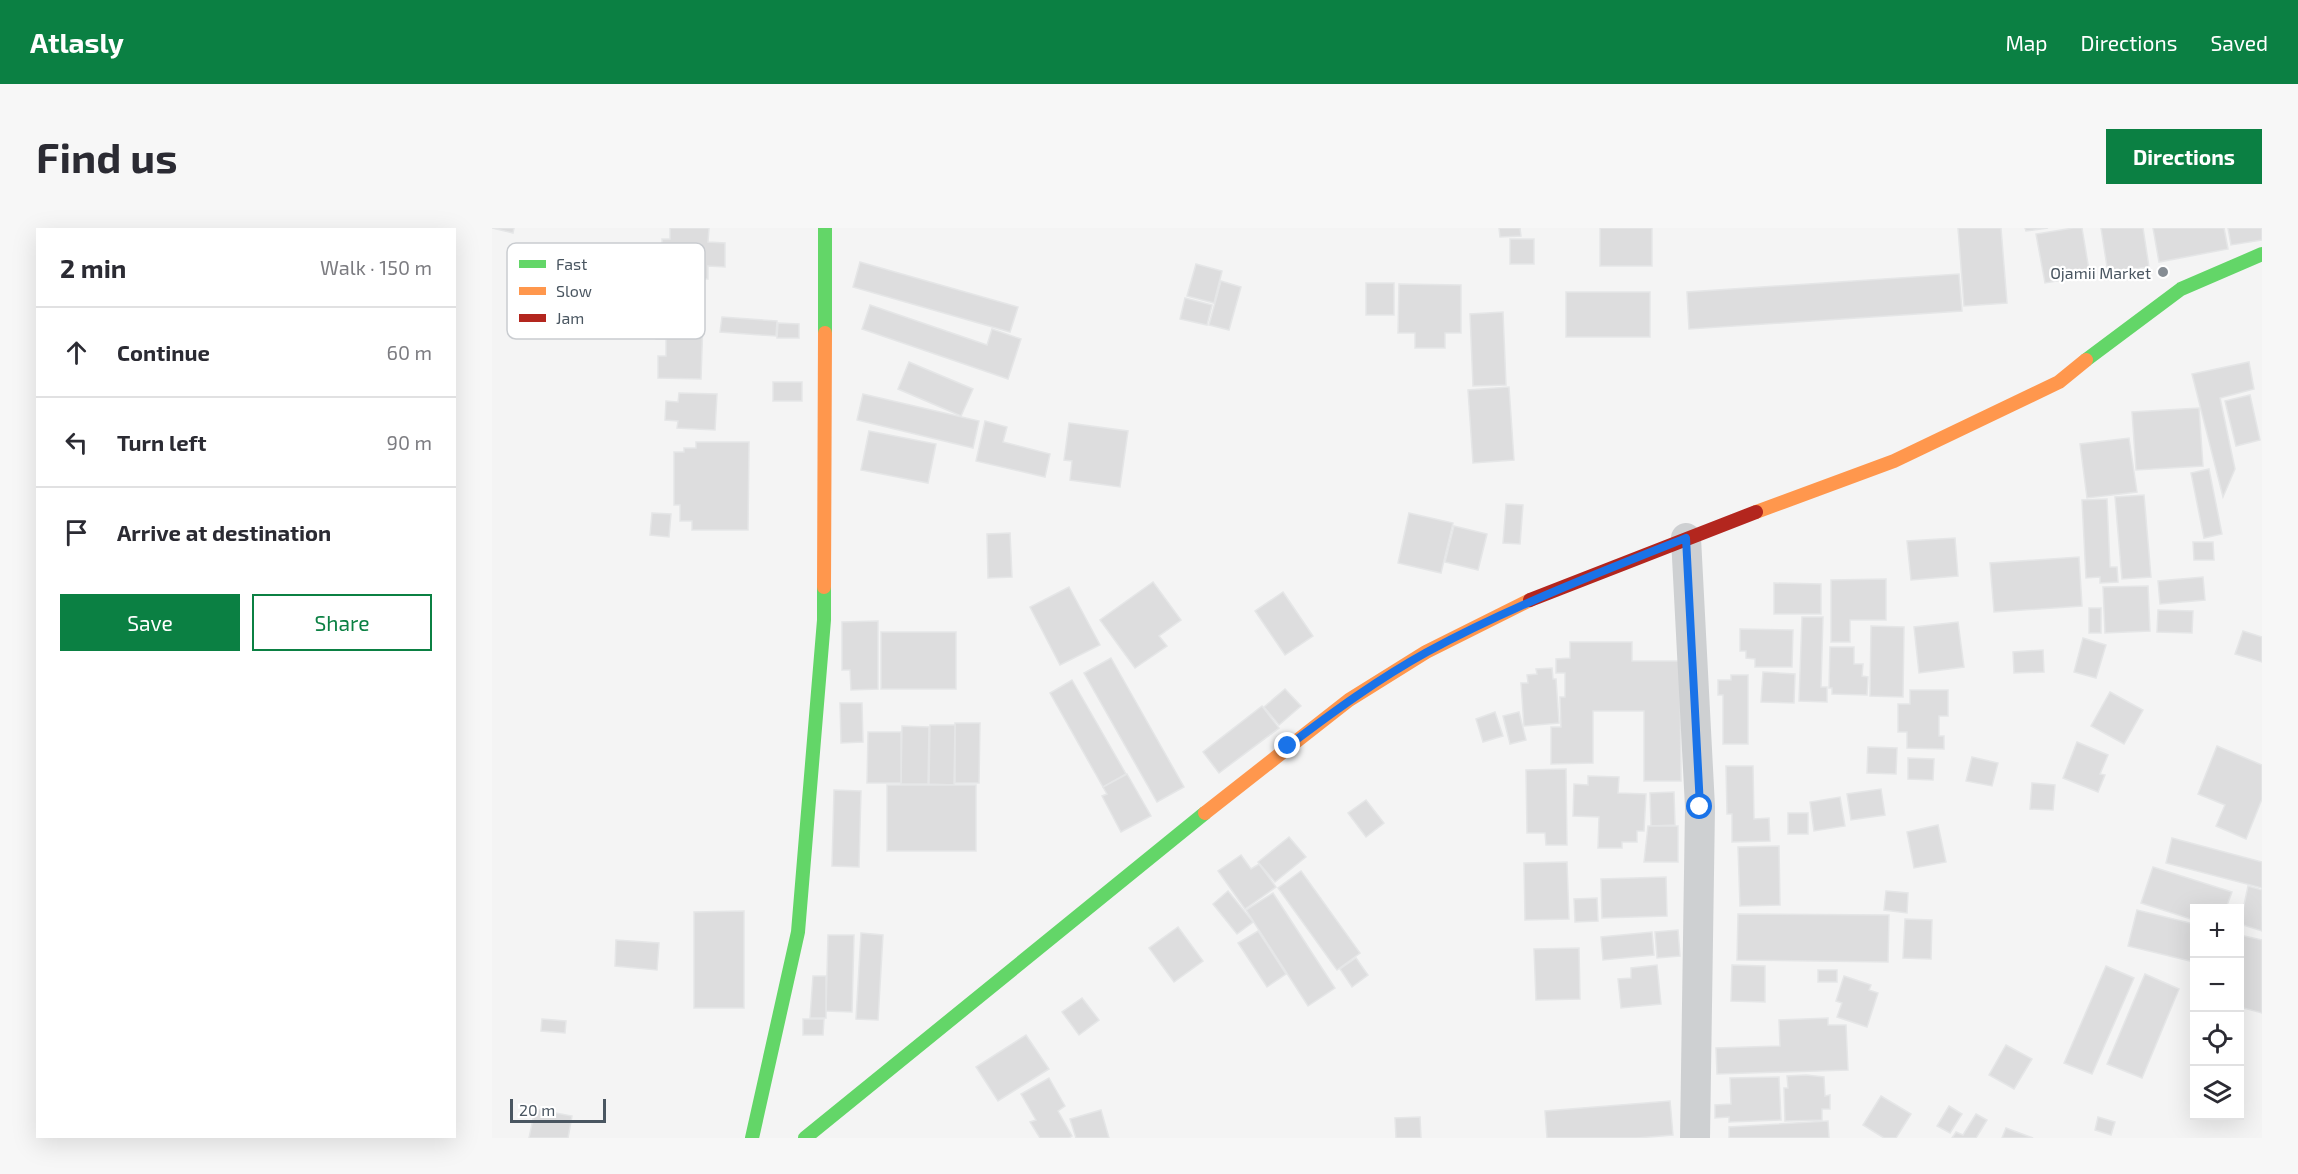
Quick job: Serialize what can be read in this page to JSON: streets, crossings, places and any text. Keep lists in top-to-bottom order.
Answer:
{
  "places": ["Ojamii Market"],
  "legend": ["Fast", "Slow", "Jam"],
  "scale_bar": "20 m",
  "page": {
    "header": "Atlasly",
    "nav": ["Map", "Directions", "Saved"],
    "buttons": [
      "Directions",
      ["Save", "Share"]
    ],
    "title": "Find us",
    "heading": ["2 min", "Walk · 150 m"],
    "list": [
      ["Continue", "60 m"],
      ["Turn left", "90 m"],
      "Arrive at destination"
    ],
    "map_buttons": ["+", "−"],
    "scale": "20 m"
  }
}
